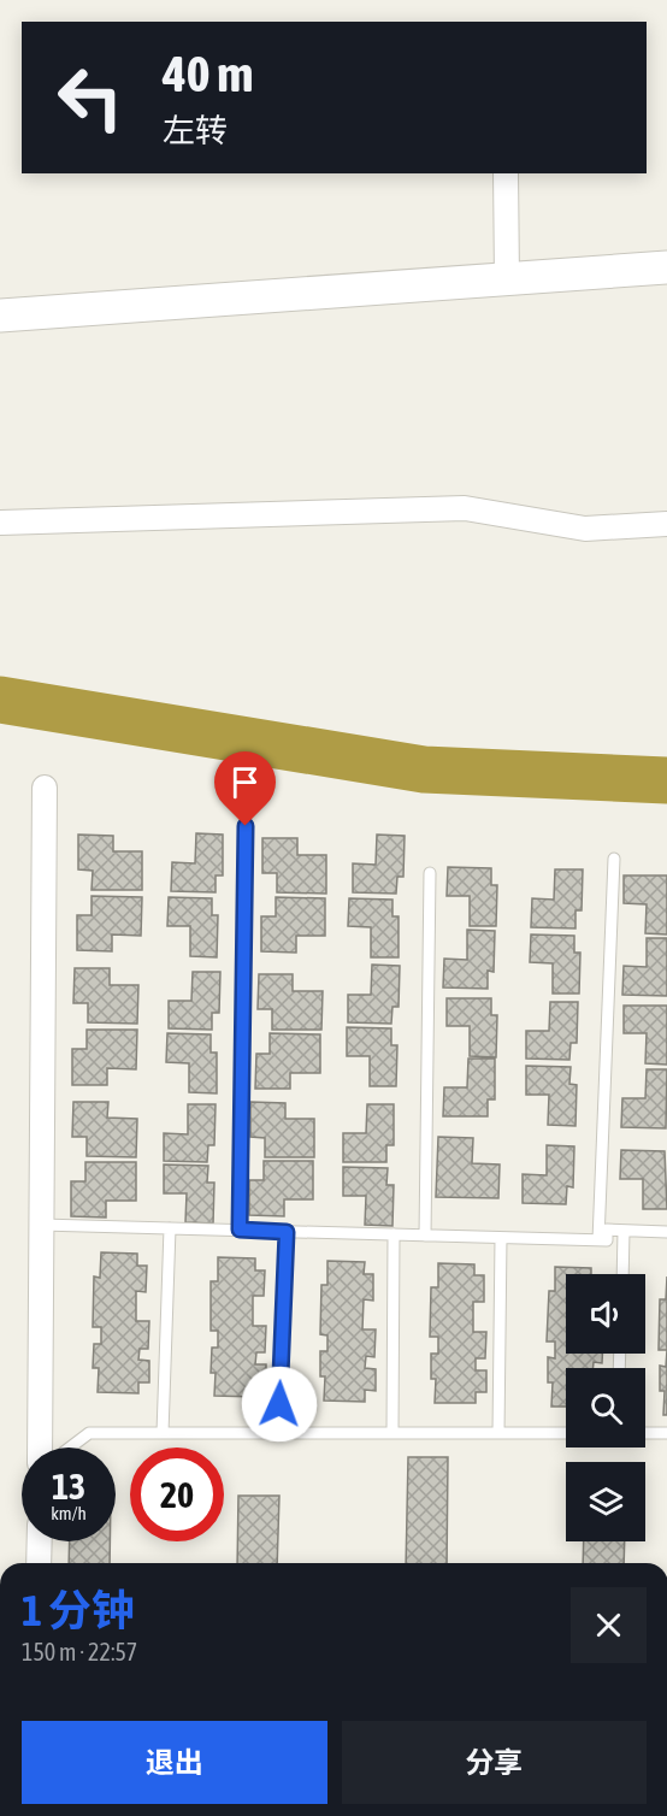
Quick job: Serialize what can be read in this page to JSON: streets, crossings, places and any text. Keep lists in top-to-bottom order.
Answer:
{
  "page": {
    "turn": ["40 m", "左转"],
    "speed": "13 km/h",
    "limit": "20",
    "heading": ["1 分钟", "150 m · 22:57"],
    "buttons": ["退出", "分享"]
  }
}
